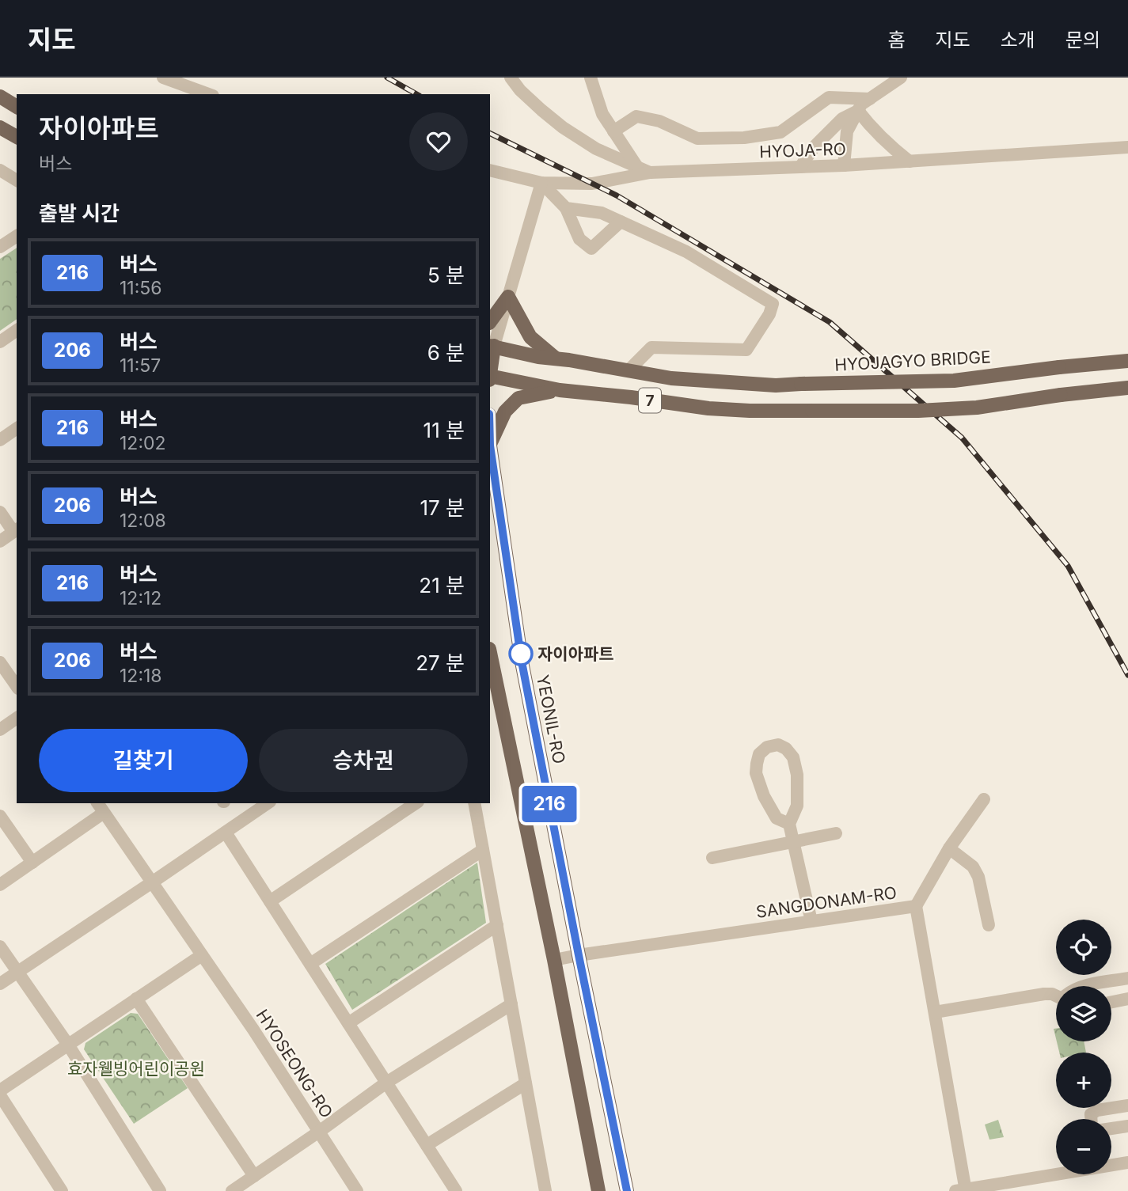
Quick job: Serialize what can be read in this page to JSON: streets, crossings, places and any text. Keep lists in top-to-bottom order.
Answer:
{
  "streets": {
    "main road": ["HYOJAGYO BRIDGE", "7", "YEONIL-RO"],
    "street": ["HYOJA-RO", "SANGDONAM-RO", "HYOSEONG-RO"]
  },
  "crossings": [
    ["HYOJAGYO BRIDGE", "7"],
    ["YEONIL-RO", "SANGDONAM-RO"]
  ],
  "parks": ["효자웰빙어린이공원"],
  "places": ["자이아파트"],
  "lines": ["bus line 216"],
  "page": {
    "header": "지도",
    "nav": [
      "홈",
      "지도",
      "소개",
      "문의"
    ],
    "on_map": "216",
    "heading": [
      ["자이아파트", "버스"],
      "출발 시간"
    ],
    "list": [
      {
        "mark": "216",
        "name": "버스",
        "note": "11:56",
        "value": "5 분"
      },
      {
        "mark": "206",
        "name": "버스",
        "note": "11:57",
        "value": "6 분"
      },
      {
        "mark": "216",
        "name": "버스",
        "note": "12:02",
        "value": "11 분"
      },
      {
        "mark": "206",
        "name": "버스",
        "note": "12:08",
        "value": "17 분"
      },
      {
        "mark": "216",
        "name": "버스",
        "note": "12:12",
        "value": "21 분"
      },
      {
        "mark": "206",
        "name": "버스",
        "note": "12:18",
        "value": "27 분"
      }
    ],
    "buttons": ["길찾기", "승차권"],
    "map_buttons": ["+", "−"]
  }
}
